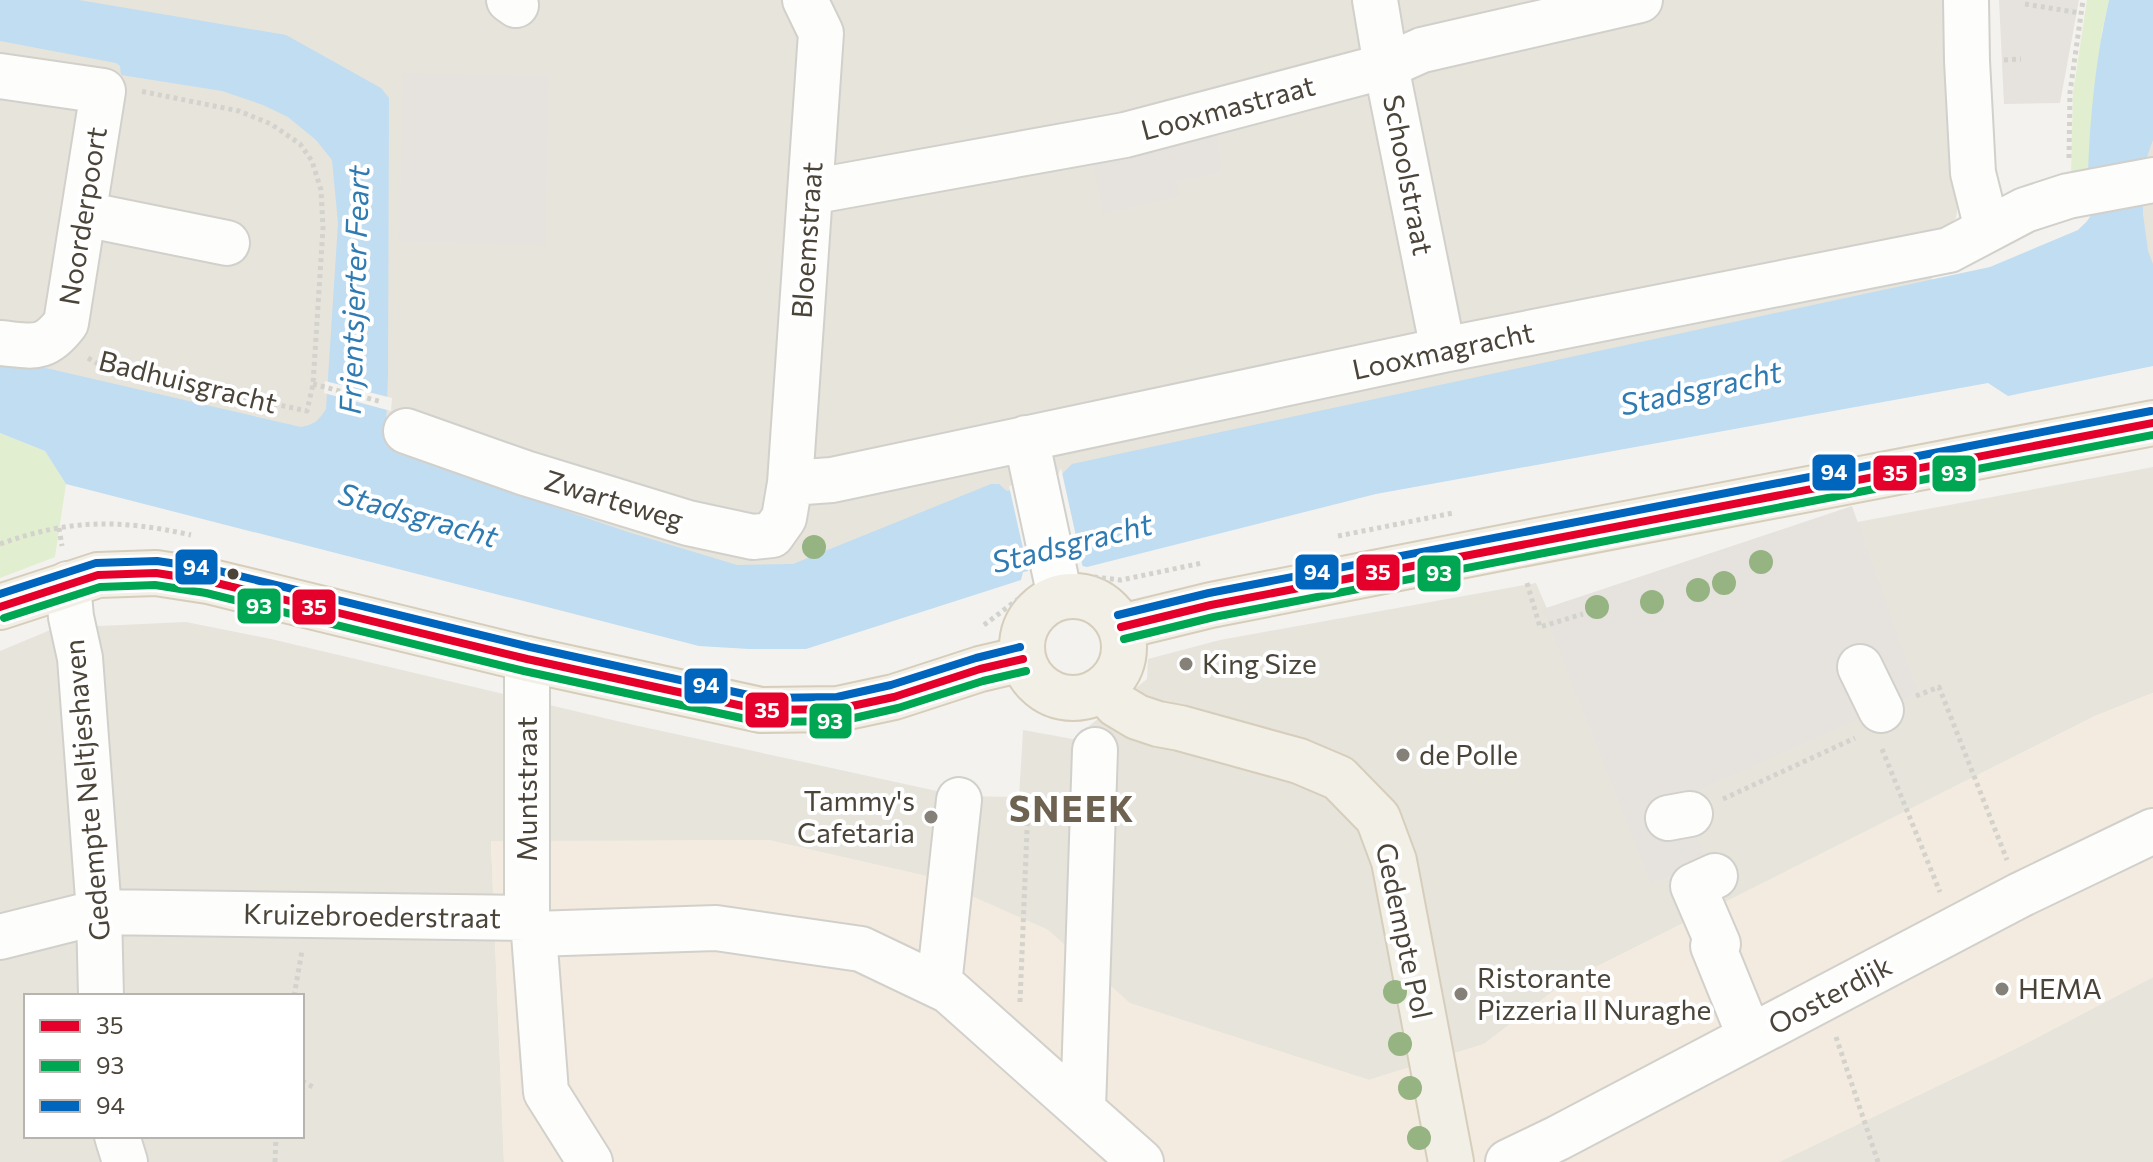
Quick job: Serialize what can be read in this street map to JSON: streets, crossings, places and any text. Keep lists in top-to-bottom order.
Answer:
{
  "streets": {
    "main road": ["Gedempte Pol"],
    "street": [
      "Looxmastraat",
      "Schoolstraat",
      "Noorderpoort",
      "Bloemstraat",
      "Looxmagracht",
      "Zwarteweg",
      "Muntstraat",
      "Gedempte Neltjeshaven",
      "Kruizebroederstraat",
      "Oosterdijk"
    ],
    "path": ["Badhuisgracht"]
  },
  "crossings": [
    ["Looxmastraat", "Schoolstraat"],
    ["Looxmastraat", "Bloemstraat"],
    ["Schoolstraat", "Looxmagracht"],
    ["Noorderpoort", "Badhuisgracht"],
    ["Bloemstraat", "Looxmagracht"],
    ["Bloemstraat", "Zwarteweg"],
    ["Looxmagracht", "Zwarteweg"],
    ["Muntstraat", "Kruizebroederstraat"],
    ["Gedempte Neltjeshaven", "Kruizebroederstraat"]
  ],
  "districts": ["SNEEK"],
  "water": ["Frjentsjerter Feart", "Stadsgracht"],
  "places": [
    "King Size",
    "de Polle",
    "Tammy's Cafetaria",
    "HEMA",
    "Ristorante Pizzeria Il Nuraghe"
  ],
  "lines": ["transit line 94", "transit line 35", "transit line 93"],
  "legend": ["35", "93", "94"]
}
